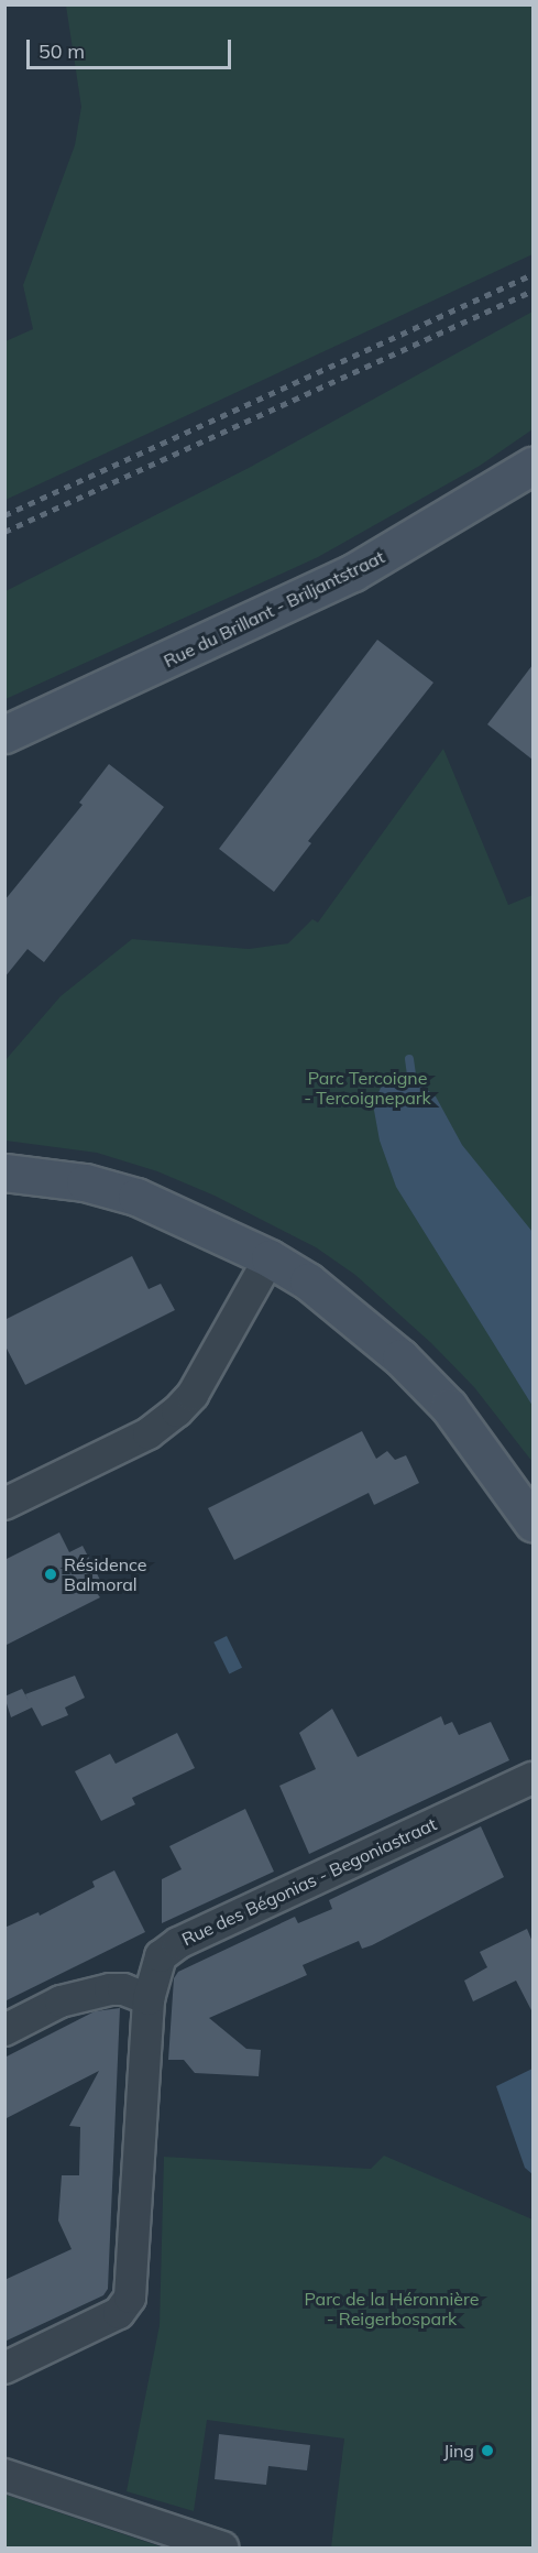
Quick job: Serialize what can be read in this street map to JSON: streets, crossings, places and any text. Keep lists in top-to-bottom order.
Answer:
{
  "streets": {
    "street": ["Rue du Brillant - Briljantstraat", "Rue des Bégonias - Begoniastraat"]
  },
  "parks": ["Parc Tercoigne - Tercoignepark", "Parc de la Héronnière - Reigerbospark"],
  "places": ["Résidence Balmoral", "Jing"],
  "scale_bar": "50 m"
}
